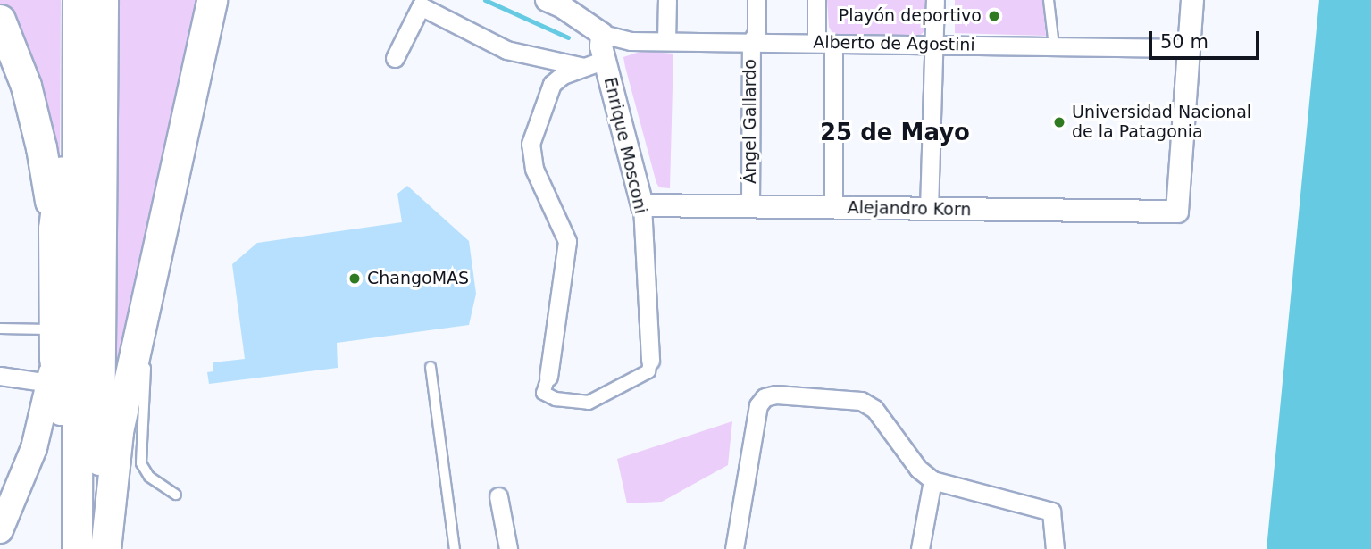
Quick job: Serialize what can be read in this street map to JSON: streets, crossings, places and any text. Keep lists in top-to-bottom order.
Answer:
{
  "streets": {
    "street": [
      "Alberto de Agostini",
      "Ángel Gallardo",
      "Enrique Mosconi",
      "Alejandro Korn"
    ]
  },
  "crossings": [
    ["Alberto de Agostini", "Ángel Gallardo"],
    ["Alberto de Agostini", "Enrique Mosconi"],
    ["Alberto de Agostini", "Alejandro Korn"],
    ["Ángel Gallardo", "Alejandro Korn"],
    ["Enrique Mosconi", "Alejandro Korn"]
  ],
  "districts": ["25 de Mayo"],
  "places": ["Playón deportivo", "Universidad Nacional de la Patagonia", "ChangoMAS"],
  "scale_bar": "50 m"
}
